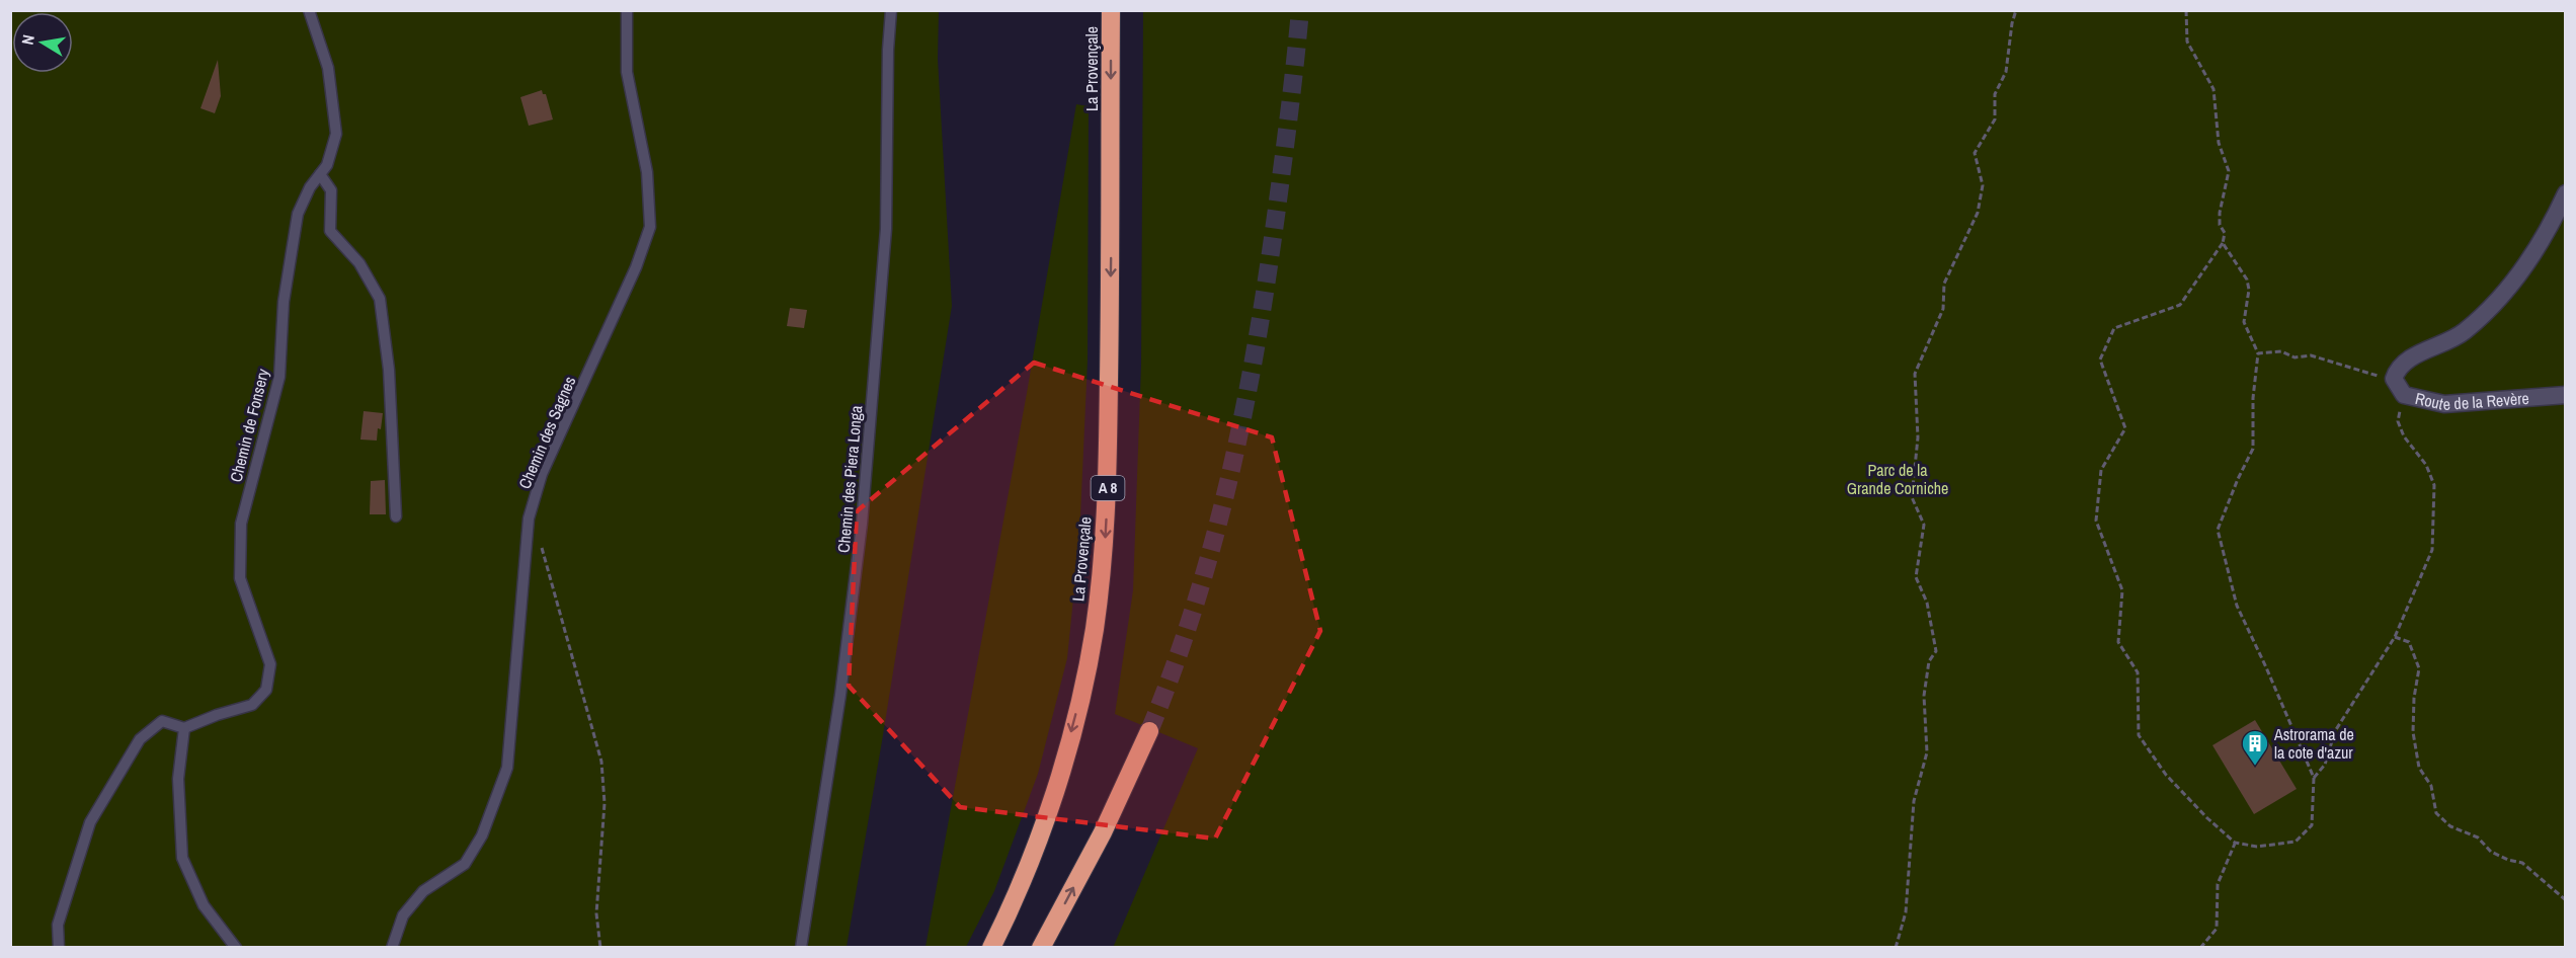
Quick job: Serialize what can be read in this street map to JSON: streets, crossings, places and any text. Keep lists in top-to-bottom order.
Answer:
{
  "streets": {
    "highway": ["La Provençale", "A 8"],
    "street": ["Route de la Revère"],
    "lane": ["Chemin de Fonsery", "Chemin des Sagnes", "Chemin des Piera Longa"]
  },
  "one_way": ["La Provençale"],
  "parks": ["Parc de la Grande Corniche"],
  "places": {
    "building": ["Astrorama de la cote d'azur"]
  },
  "north": "left"
}
